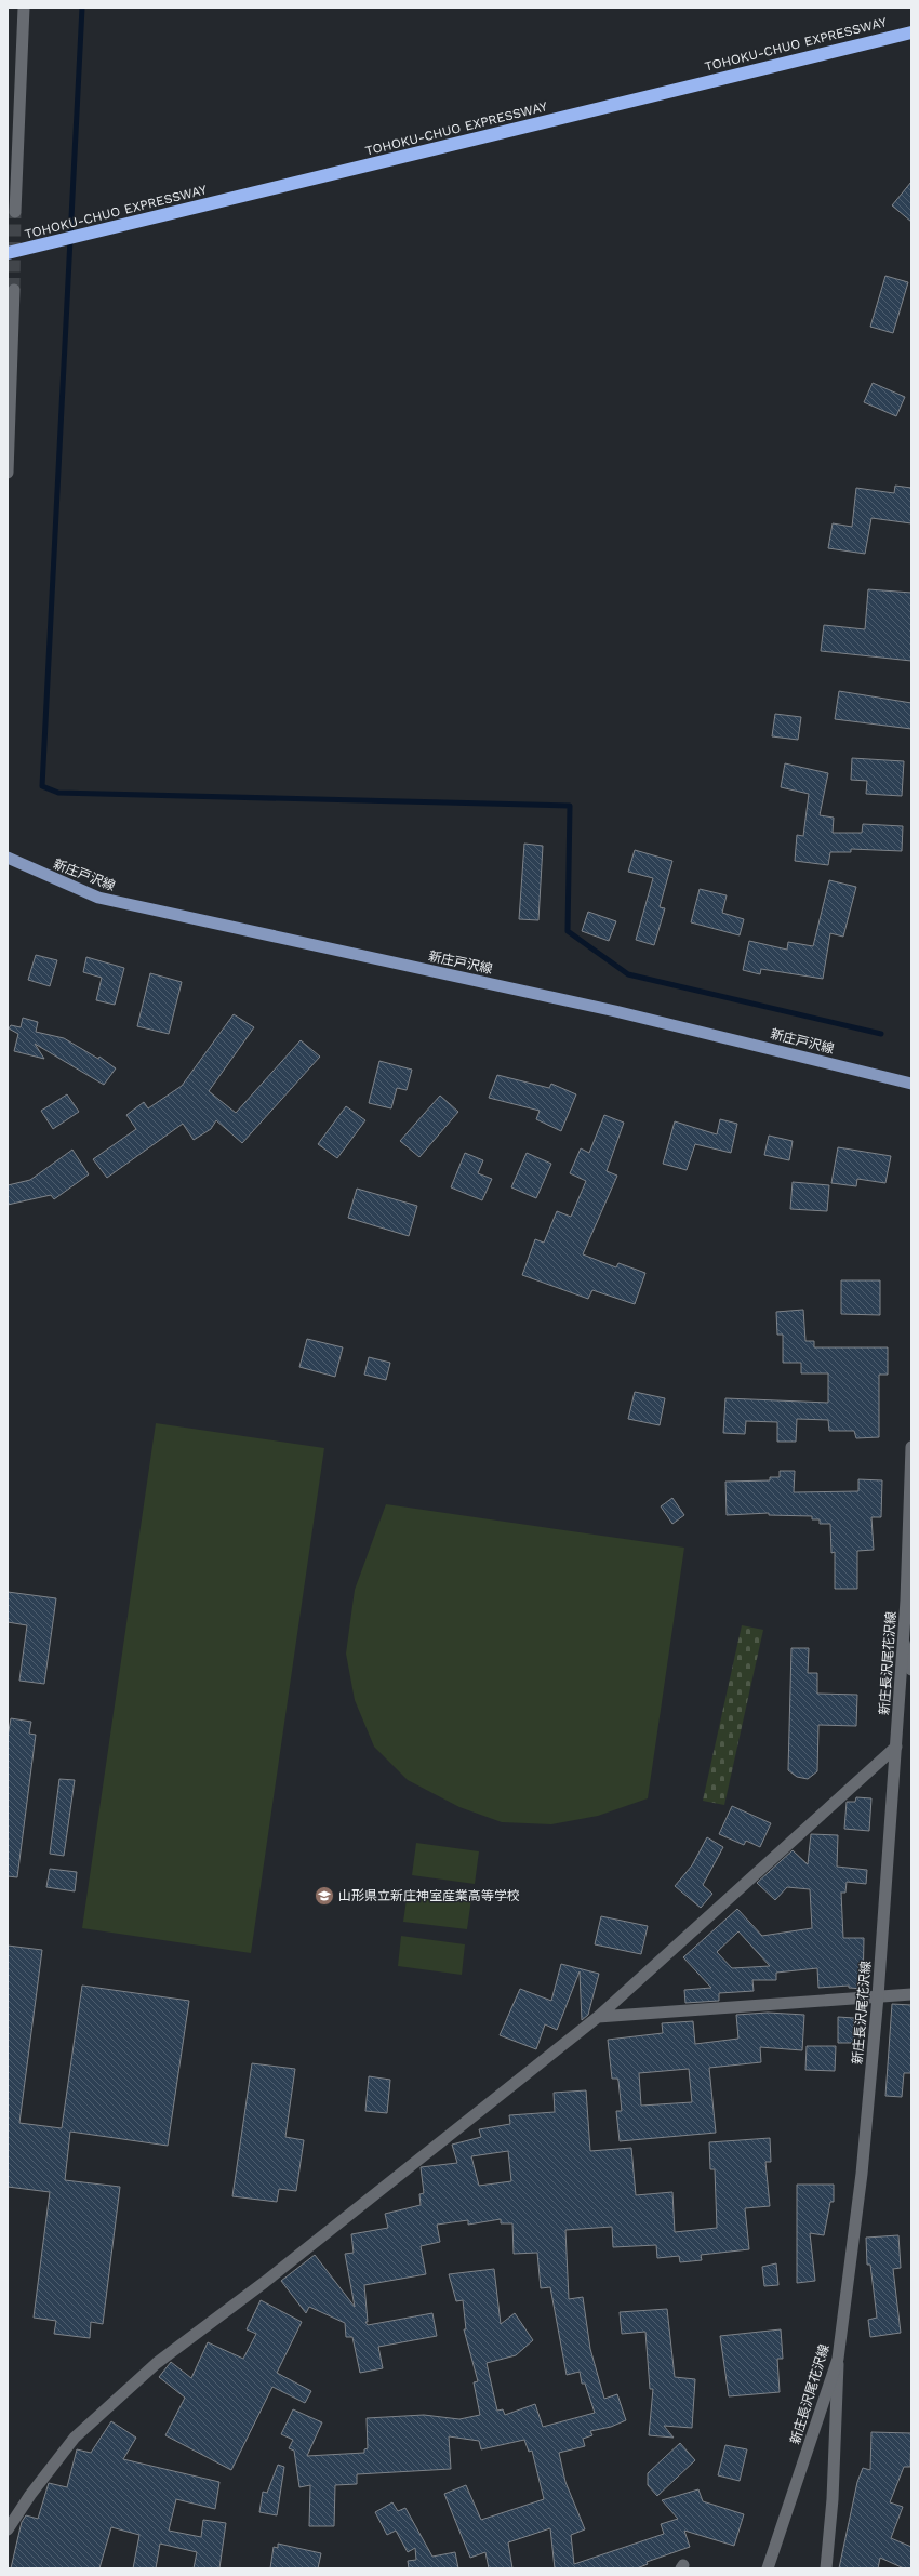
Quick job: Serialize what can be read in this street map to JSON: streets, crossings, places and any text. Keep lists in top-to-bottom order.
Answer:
{
  "streets": {
    "highway": ["TOHOKU-CHUO EXPRESSWAY"],
    "main road": ["新庄戸沢線"],
    "street": ["新庄長沢尾花沢線"]
  },
  "places": {
    "school or university": ["山形県立新庄神室産業高等学校"]
  }
}
